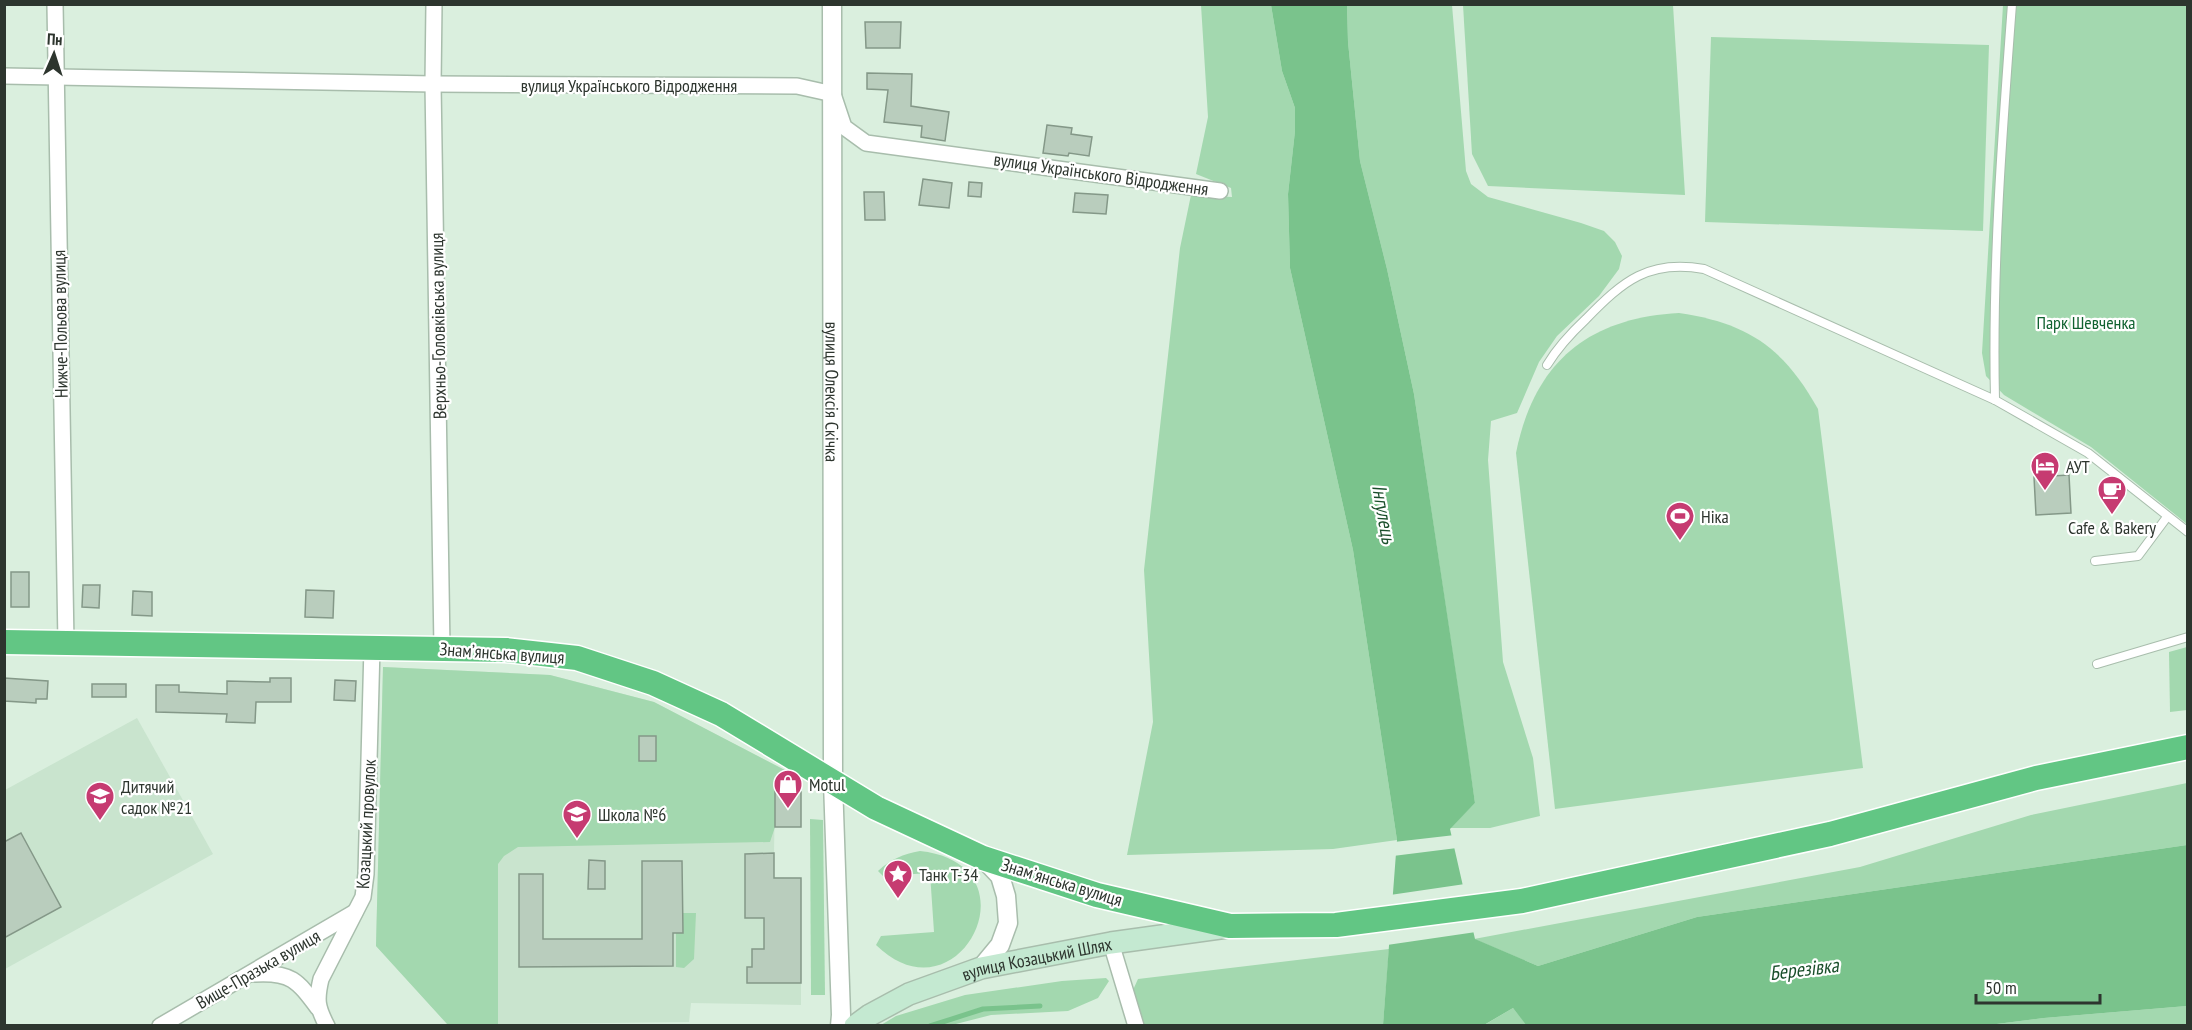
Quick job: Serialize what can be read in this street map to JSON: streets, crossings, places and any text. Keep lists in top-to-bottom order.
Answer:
{
  "streets": {
    "highway": ["Знамʼянська вулиця"],
    "main road": ["вулиця Козацький Шлях"],
    "street": [
      "вулиця Українського Відродження",
      "Нижче-Польова вулиця",
      "Верхньо-Головківська вулиця",
      "вулиця Олексія Скічка",
      "Козацький провулок",
      "Вище-Празька вулиця"
    ]
  },
  "crossings": [
    ["вулиця Українського Відродження", "Нижче-Польова вулиця"],
    ["вулиця Українського Відродження", "Верхньо-Головківська вулиця"],
    ["вулиця Українського Відродження", "вулиця Олексія Скічка"],
    ["Нижче-Польова вулиця", "Знамʼянська вулиця"],
    ["Верхньо-Головківська вулиця", "Знамʼянська вулиця"],
    ["вулиця Олексія Скічка", "Знамʼянська вулиця"],
    ["Знамʼянська вулиця", "Козацький провулок"],
    ["Знамʼянська вулиця", "вулиця Козацький Шлях"],
    ["Козацький провулок", "Вище-Празька вулиця"]
  ],
  "water": ["Інгулець", "Березівка"],
  "parks": ["Парк Шевченка"],
  "places": {
    "hotel": ["АУТ"],
    "cafe": ["Cafe & Bakery"],
    "sports": ["Ніка"],
    "shop": ["Motul"],
    "school or university": ["Дитячий садок №21", "Школа №6"],
    "place": ["Танк Т-34"]
  },
  "scale_bar": "50 m",
  "north": "top"
}
